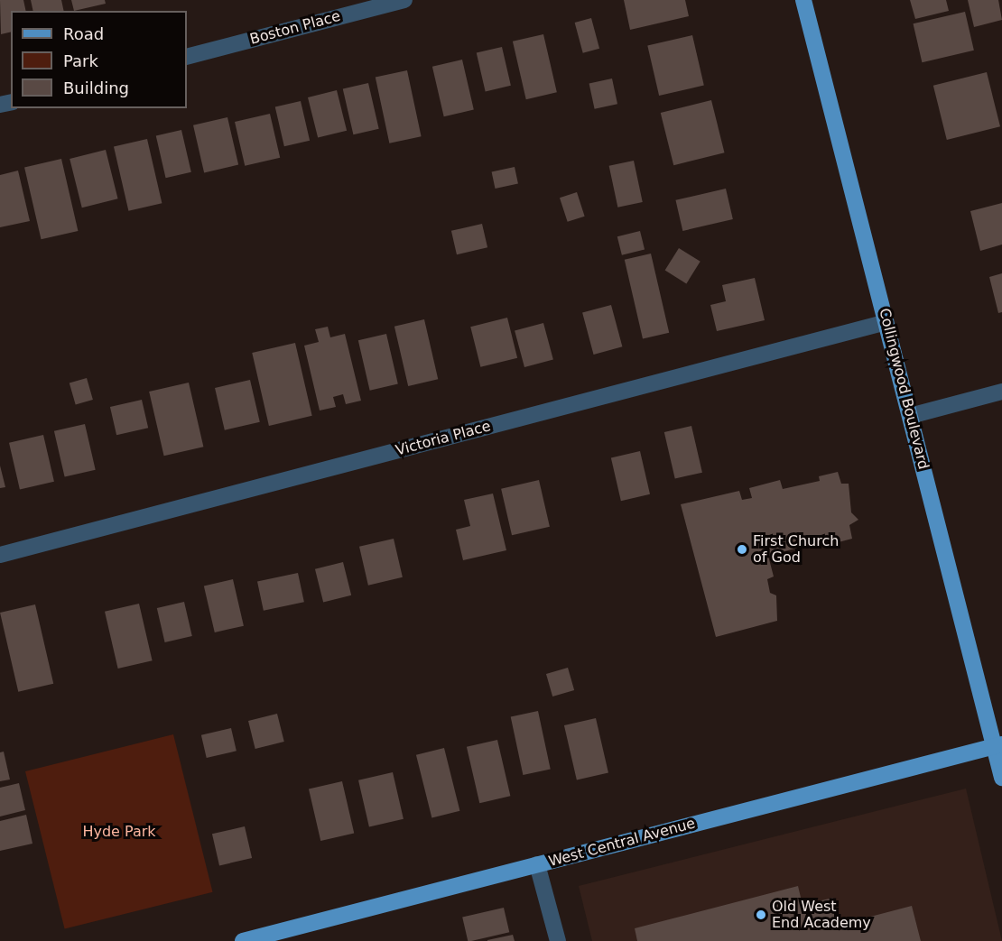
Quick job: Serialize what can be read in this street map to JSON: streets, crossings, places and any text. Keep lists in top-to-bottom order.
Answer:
{
  "streets": {
    "main road": ["Collingwood Boulevard", "West Central Avenue"],
    "street": ["Boston Place", "Victoria Place"]
  },
  "crossings": [
    ["Collingwood Boulevard", "Victoria Place"],
    ["Collingwood Boulevard", "West Central Avenue"]
  ],
  "parks": ["Hyde Park"],
  "places": ["First Church of God", "Old West End Academy"],
  "legend": ["Road", "Park", "Building"]
}
